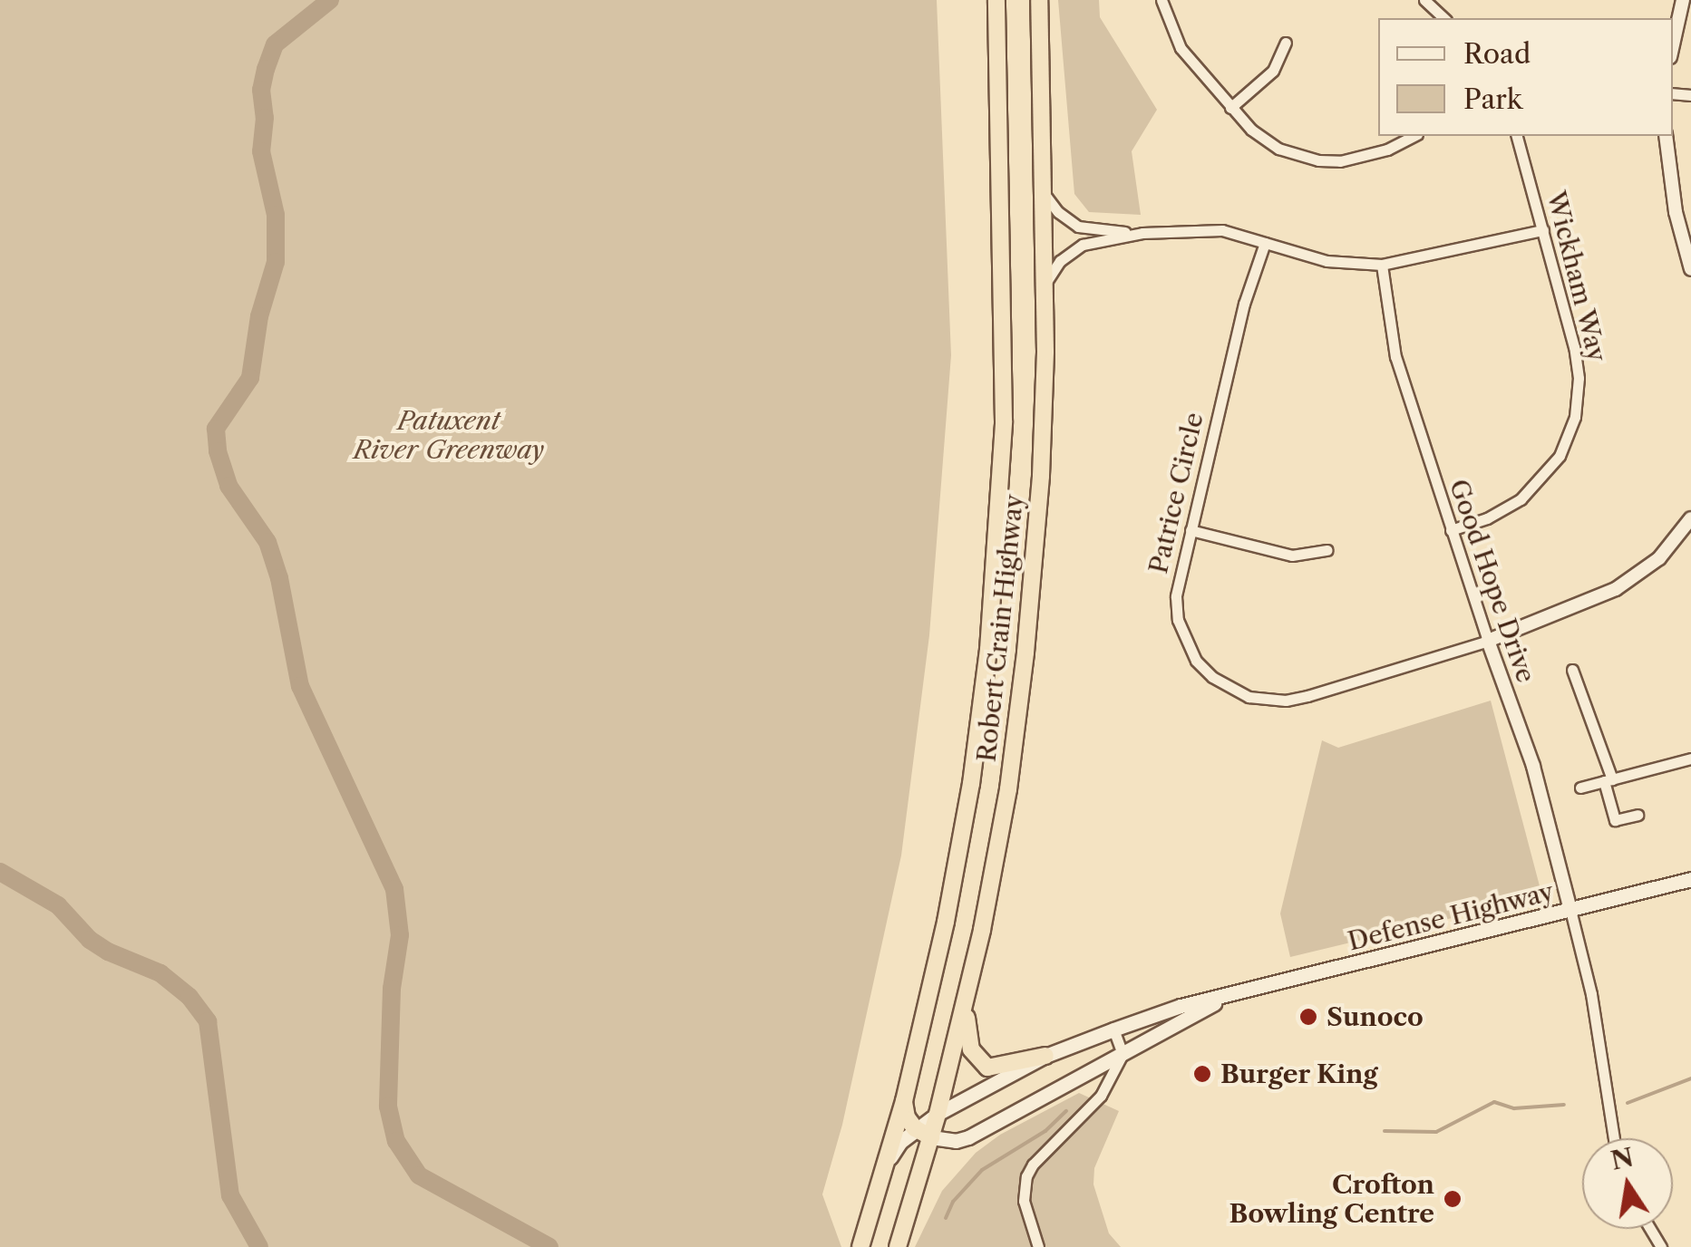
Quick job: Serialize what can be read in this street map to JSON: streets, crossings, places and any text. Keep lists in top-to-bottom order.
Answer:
{
  "streets": {
    "highway": ["Robert Crain Highway"],
    "main road": ["Defense Highway"],
    "street": ["Wickham Way", "Patrice Circle", "Good Hope Drive"]
  },
  "crossings": [
    ["Wickham Way", "Good Hope Drive"],
    ["Patrice Circle", "Good Hope Drive"],
    ["Good Hope Drive", "Defense Highway"],
    ["Robert Crain Highway", "Defense Highway"]
  ],
  "parks": ["Patuxent River Greenway"],
  "places": ["Sunoco", "Burger King", "Crofton Bowling Centre"],
  "legend": ["Road", "Park"],
  "north": "top"
}
